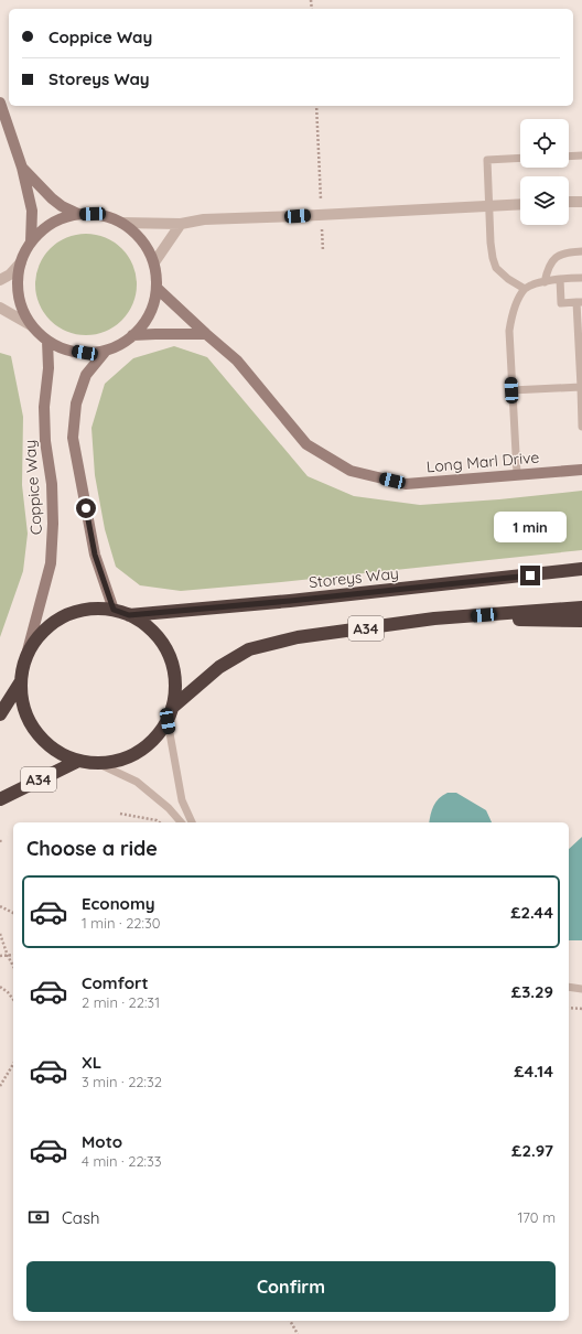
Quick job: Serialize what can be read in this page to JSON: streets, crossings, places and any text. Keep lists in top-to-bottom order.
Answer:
{
  "streets": {
    "highway": ["Storeys Way", "A34"],
    "street": ["Long Marl Drive", "Coppice Way"]
  },
  "crossings": [
    ["Long Marl Drive", "Coppice Way"],
    ["Coppice Way", "Storeys Way"],
    ["Coppice Way", "A34"],
    ["Storeys Way", "A34"]
  ],
  "page": {
    "banner": ["Coppice Way", "Storeys Way"],
    "bubble": "1 min",
    "heading": "Choose a ride",
    "list": [
      {
        "name": "Economy",
        "note": "1 min · 22:30",
        "value": "£2.44"
      },
      {
        "name": "Comfort",
        "note": "2 min · 22:31",
        "value": "£3.29"
      },
      {
        "name": "XL",
        "note": "3 min · 22:32",
        "value": "£4.14"
      },
      {
        "name": "Moto",
        "note": "4 min · 22:33",
        "value": "£2.97"
      }
    ],
    "pay": ["Cash", "170 m"],
    "buttons": "Confirm"
  }
}
